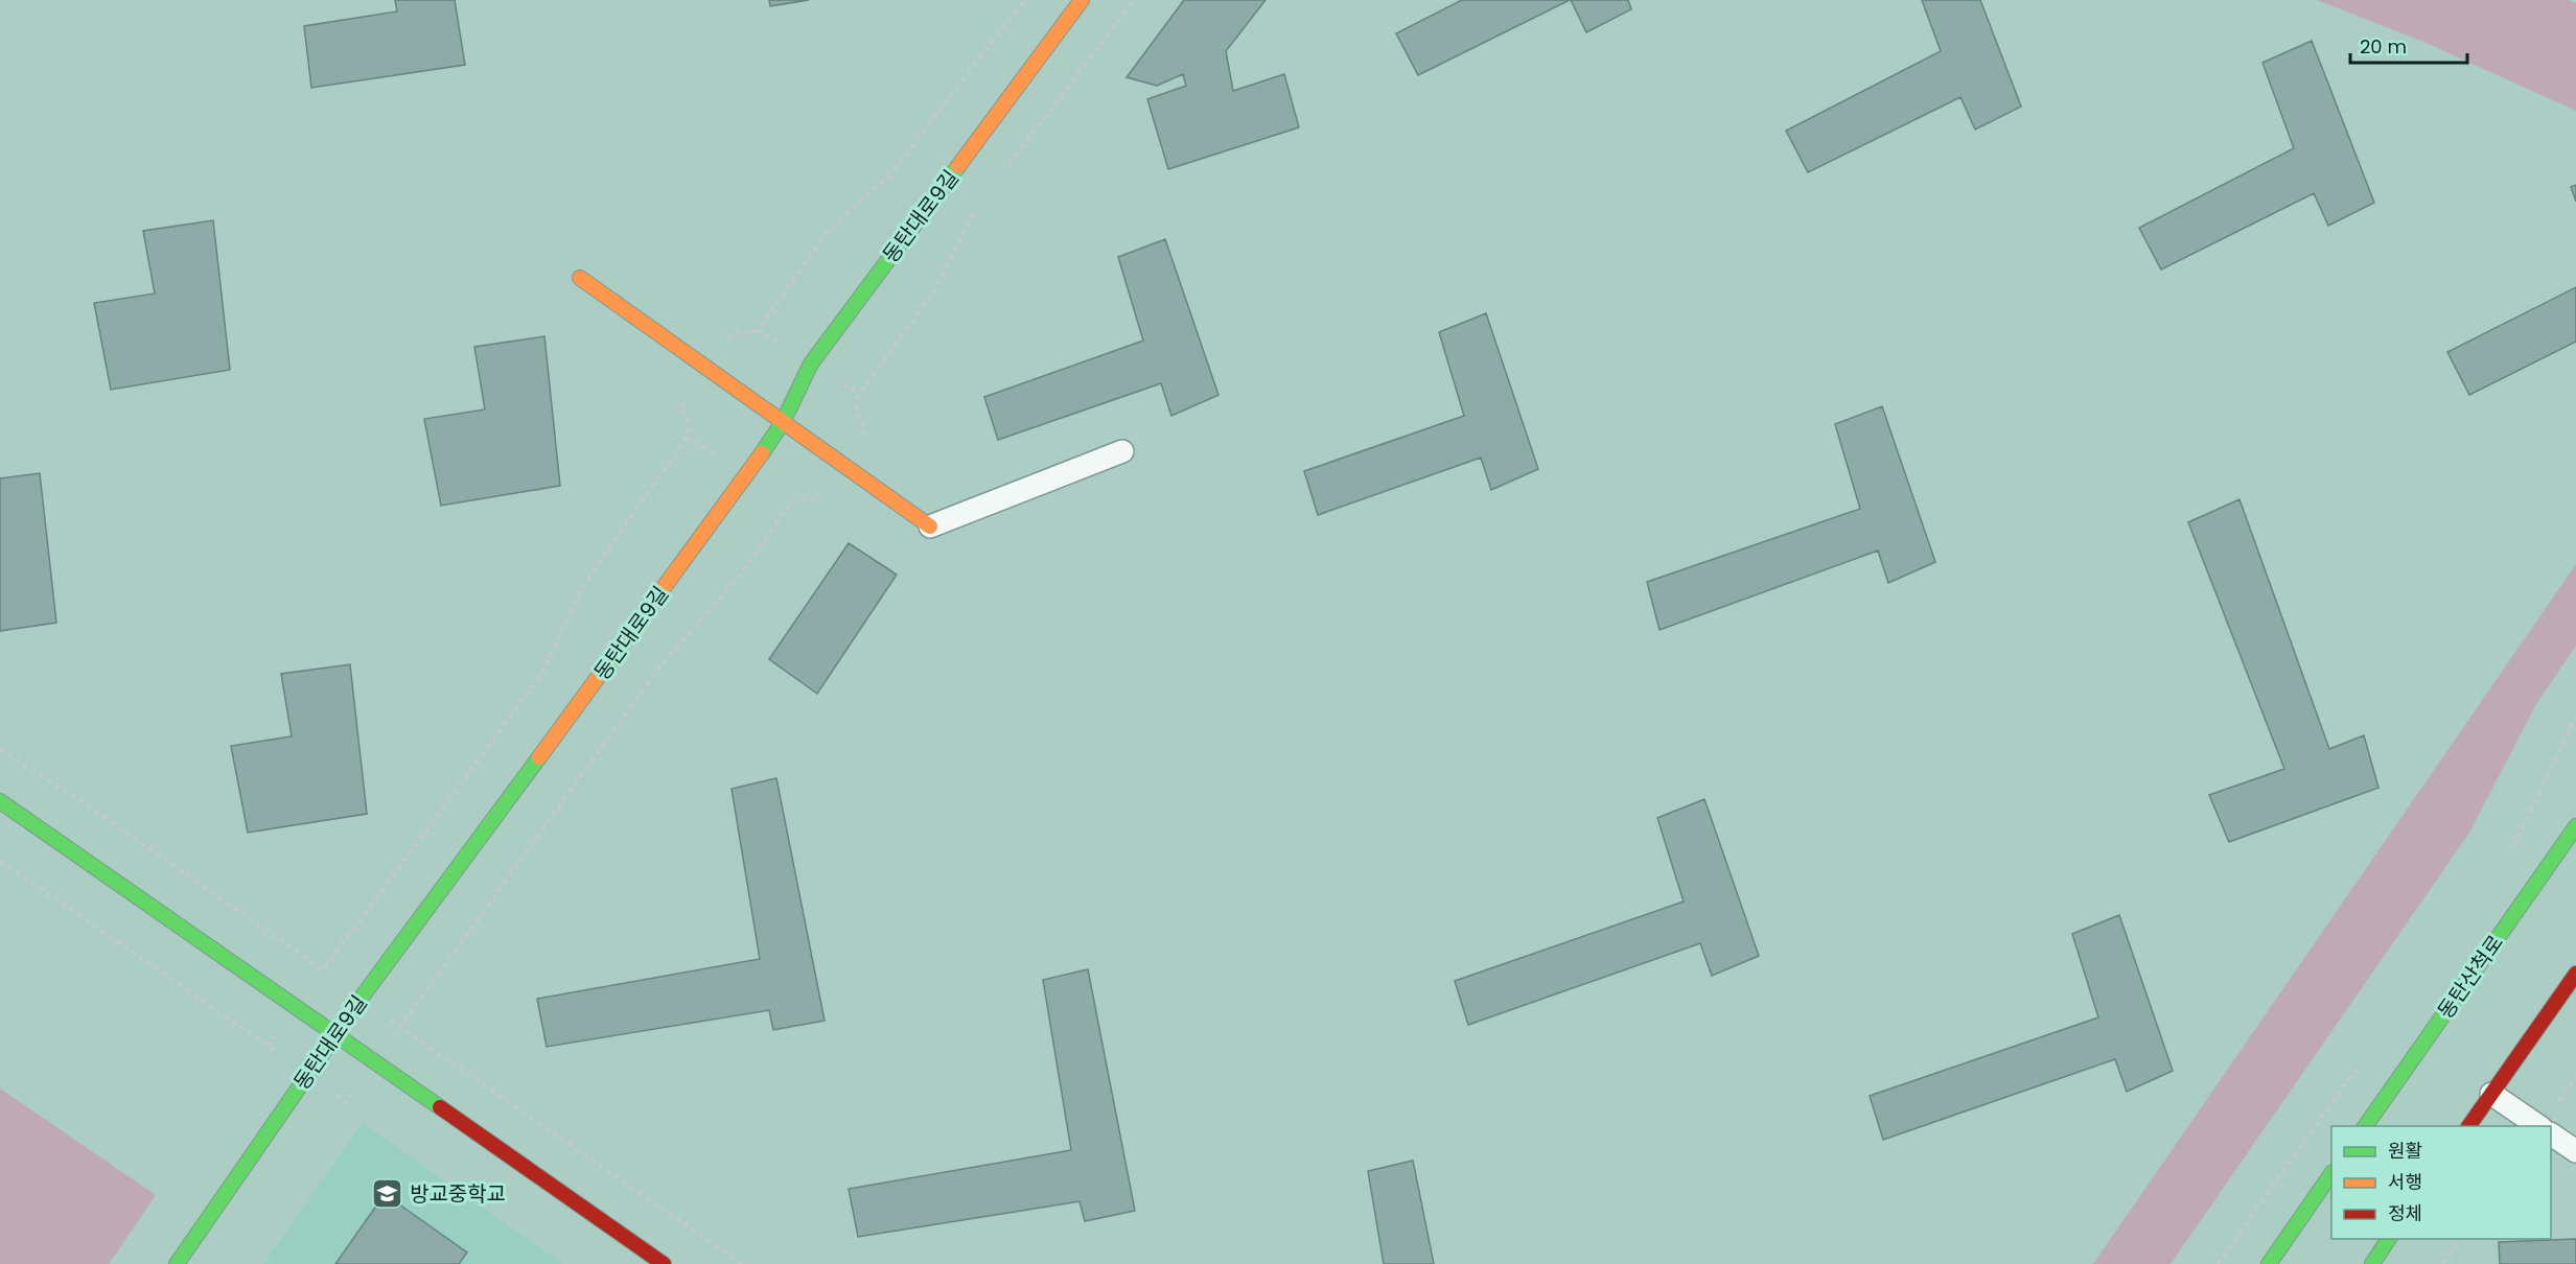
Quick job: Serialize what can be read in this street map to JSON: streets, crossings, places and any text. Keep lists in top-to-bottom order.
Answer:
{
  "streets": {
    "street": ["동탄대로9길", "동탄산척로"]
  },
  "places": {
    "school or university": ["방교중학교"]
  },
  "legend": ["원활", "서행", "정체"],
  "scale_bar": "20 m"
}
